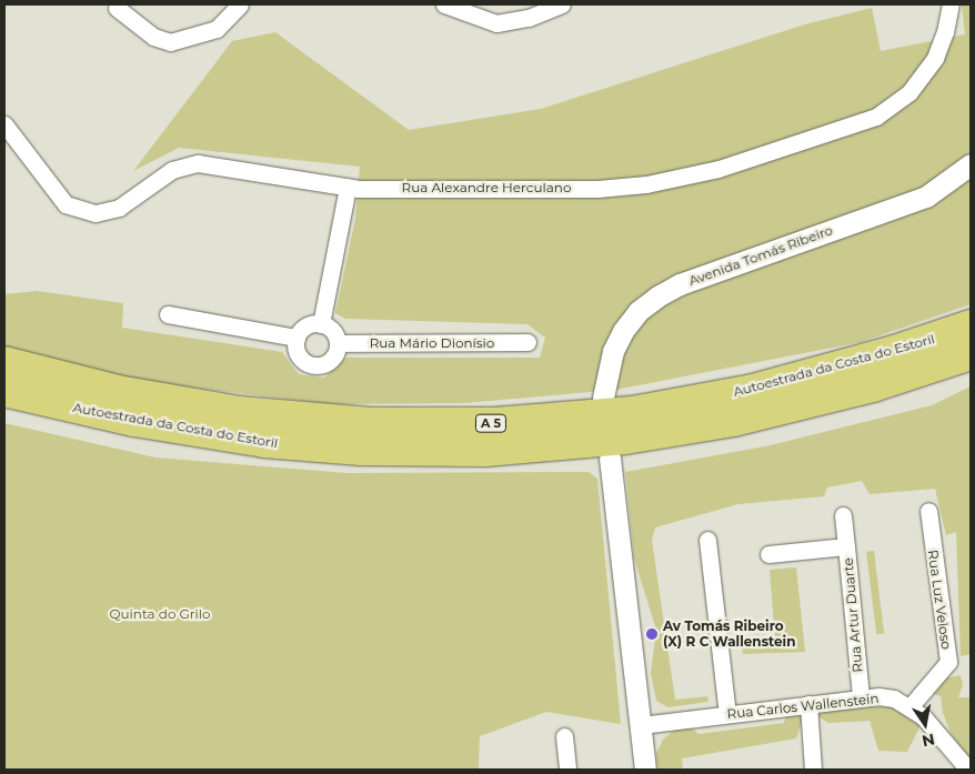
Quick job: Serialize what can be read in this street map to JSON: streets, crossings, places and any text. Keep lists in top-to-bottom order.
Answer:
{
  "streets": {
    "highway": ["Autoestrada da Costa do Estoril", "A 5"],
    "street": [
      "Rua Alexandre Herculano",
      "Avenida Tomás Ribeiro",
      "Rua Mário Dionísio",
      "Rua Luz Veloso",
      "Rua Artur Duarte",
      "Rua Carlos Wallenstein"
    ]
  },
  "crossings": [
    ["Rua Luz Veloso", "Rua Carlos Wallenstein"],
    ["Rua Artur Duarte", "Rua Carlos Wallenstein"]
  ],
  "parks": ["Quinta do Grilo"],
  "places": ["Av Tomás Ribeiro (X) R C Wallenstein"],
  "north": "bottom"
}
